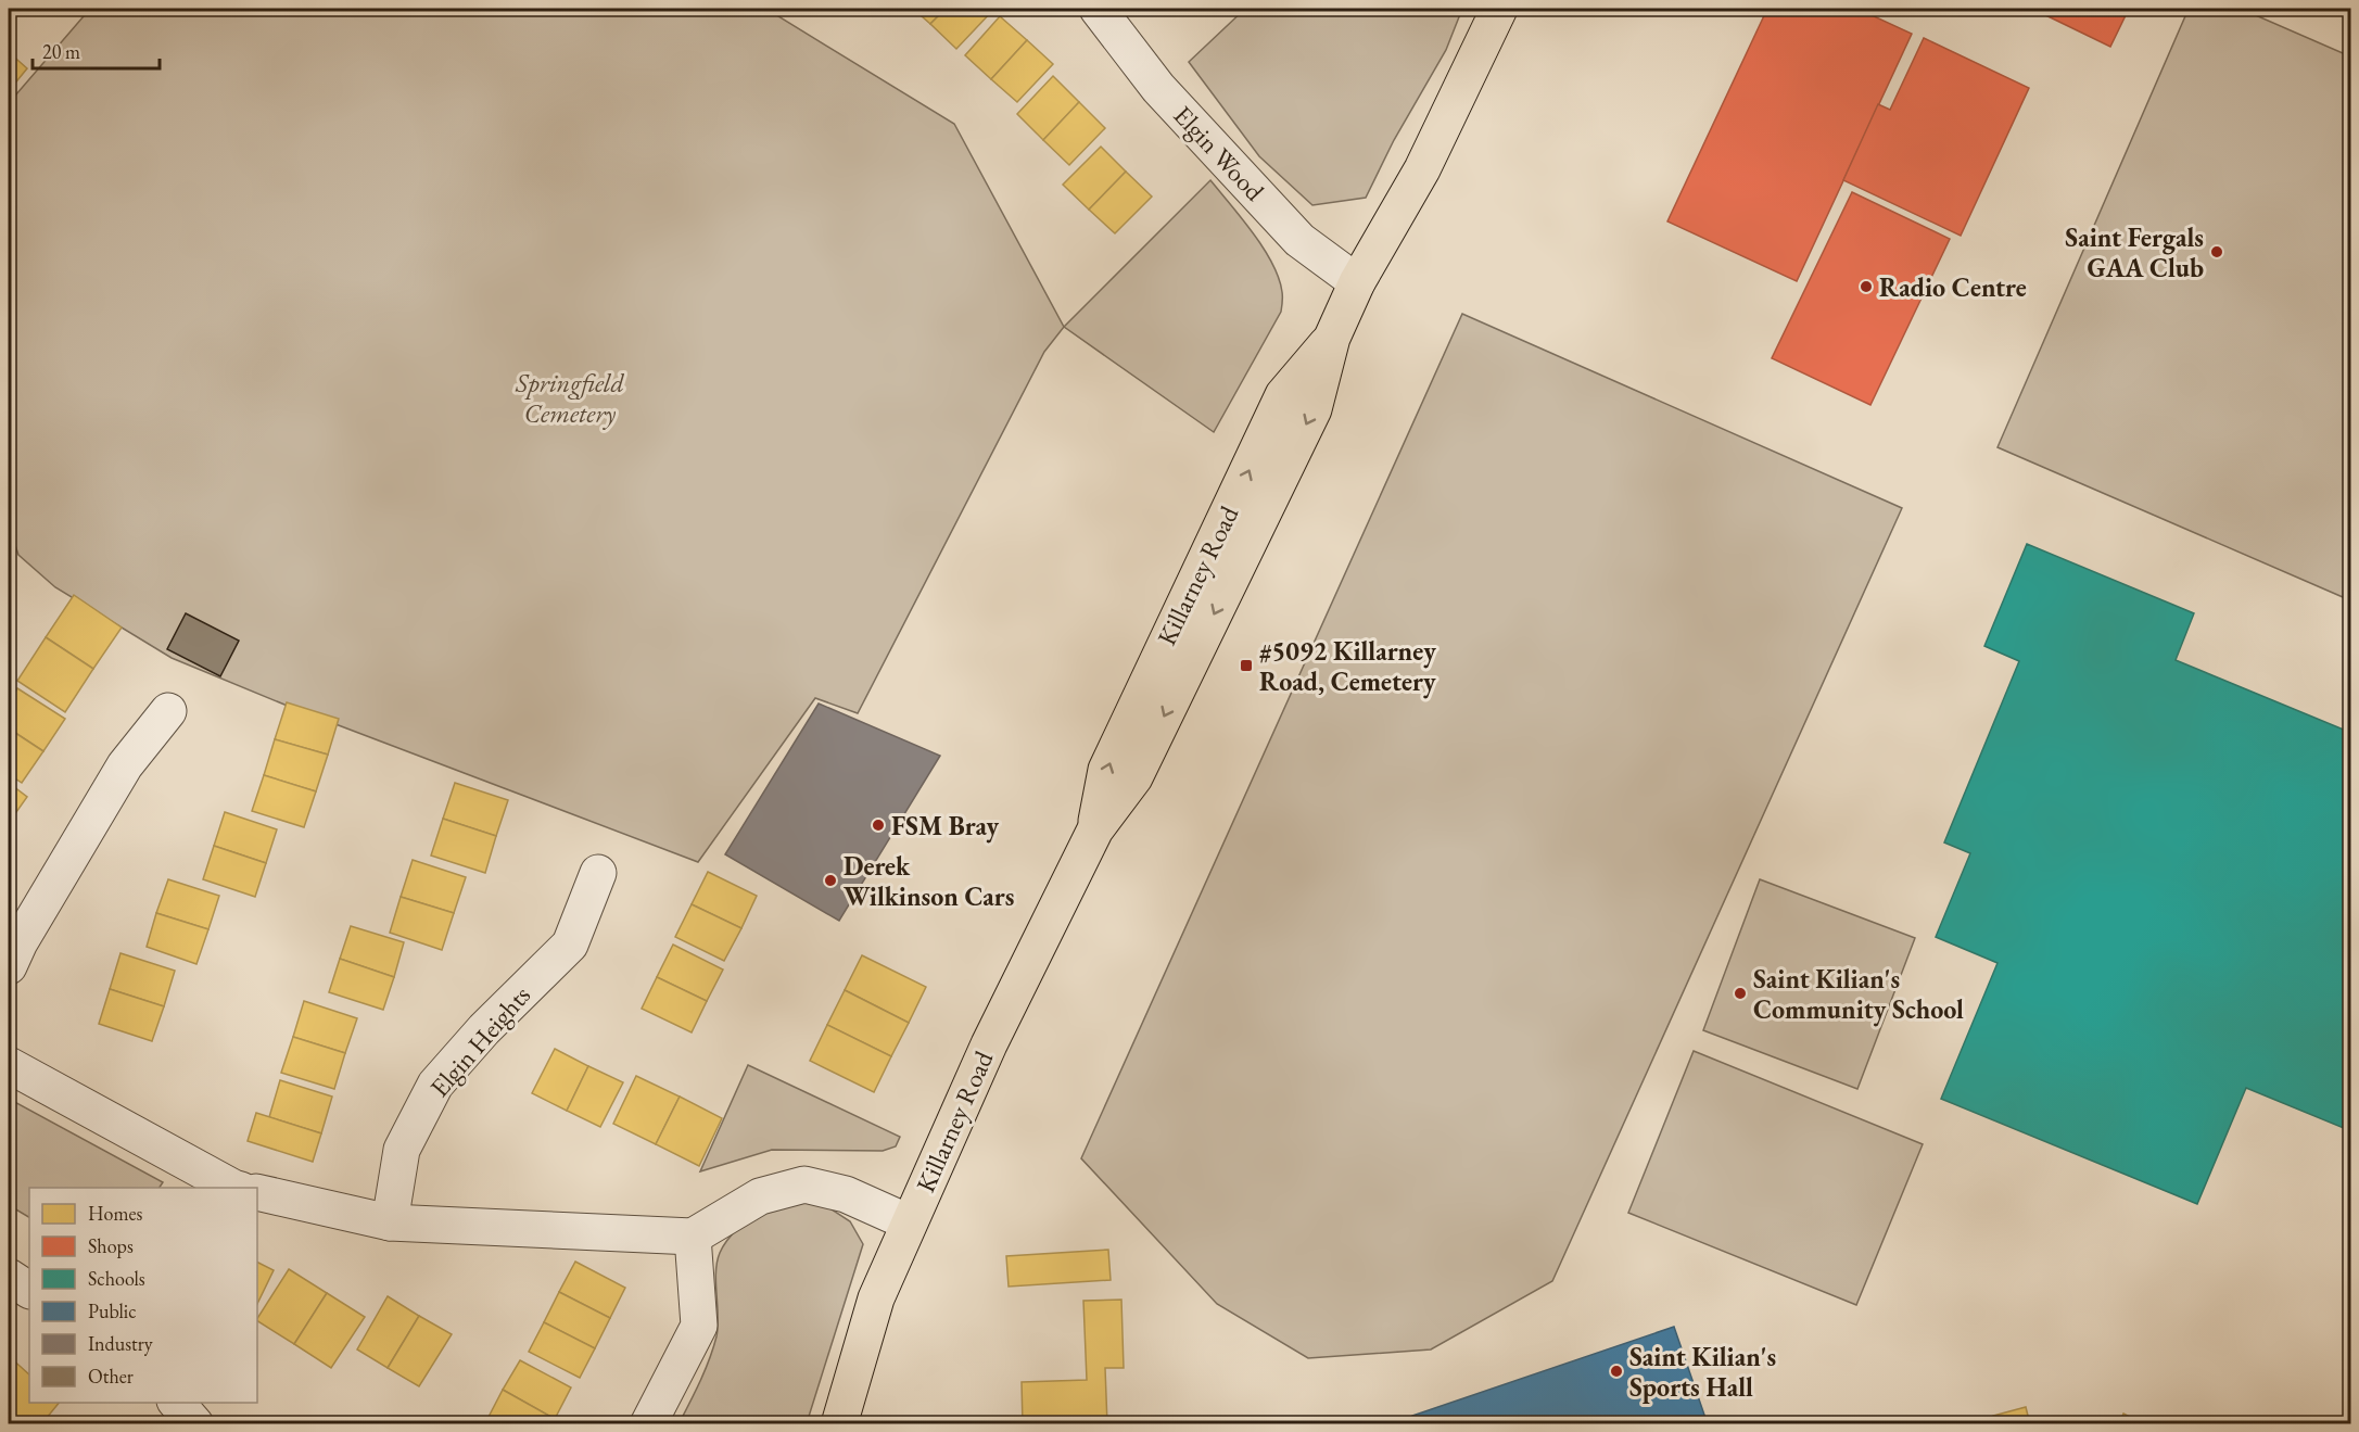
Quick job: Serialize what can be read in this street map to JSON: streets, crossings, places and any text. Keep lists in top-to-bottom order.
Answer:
{
  "streets": {
    "main road": ["Killarney Road"],
    "street": ["Elgin Wood", "Elgin Heights"]
  },
  "crossings": [
    ["Elgin Wood", "Killarney Road"]
  ],
  "parks": ["Springfield Cemetery"],
  "places": {
    "other": [
      "Saint Fergals GAA Club",
      "Radio Centre",
      "FSM Bray",
      "Derek Wilkinson Cars",
      "Saint Kilian's Community School",
      "Saint Kilian's Sports Hall"
    ],
    "transit": ["#5092 Killarney Road, Cemetery"]
  },
  "legend": [
    "Homes",
    "Shops",
    "Schools",
    "Public",
    "Industry",
    "Other"
  ],
  "scale_bar": "20 m"
}
